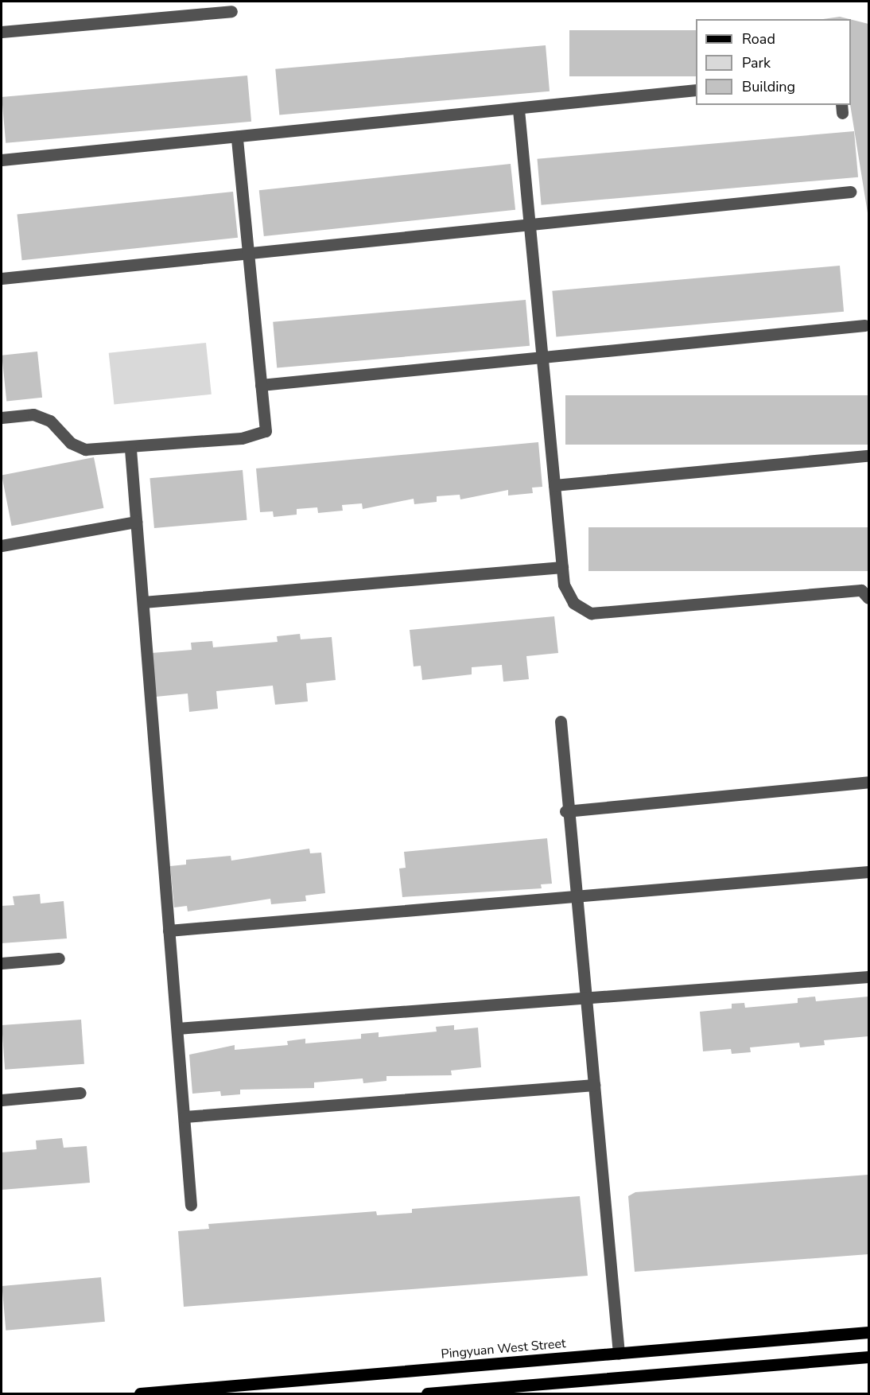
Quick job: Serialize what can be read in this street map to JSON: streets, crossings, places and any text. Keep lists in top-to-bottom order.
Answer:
{
  "streets": {
    "main road": ["Pingyuan West Street"]
  },
  "legend": ["Road", "Park", "Building"]
}
